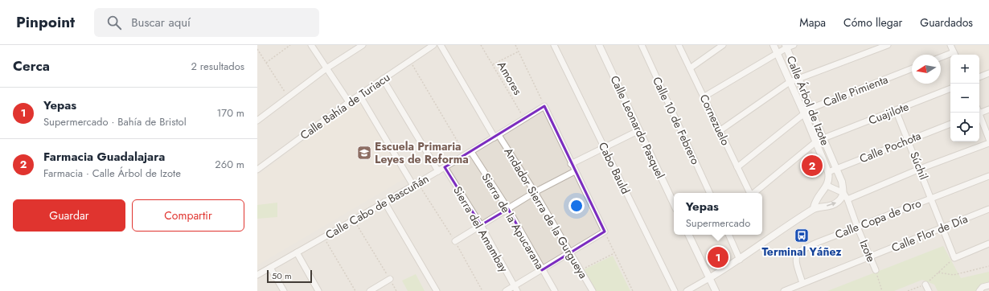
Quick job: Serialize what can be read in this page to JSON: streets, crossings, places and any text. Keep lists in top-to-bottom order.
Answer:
{
  "streets": {
    "street": [
      "Calle Pimienta",
      "Calle Árbol de Izote",
      "Calle Bahía de Turiacu",
      "Cuajilote",
      "Cornezuelo",
      "Calle 10 de Febrero",
      "Calle Leonardo Pasquel",
      "Calle Pochota",
      "Súchil",
      "Cabo Bauld",
      "Calle Cabo de Bascuñán",
      "Andador Sierra de la Gurgueya",
      "Calle Copa de Oro",
      "Sierra de la Apucarana",
      "Sierra del Amambay",
      "Calle Flor de Día",
      "Izote"
    ],
    "path": ["Amores"]
  },
  "crossings": [
    ["Amores", "Calle Cabo de Bascuñán"],
    ["Calle Pimienta", "Calle Árbol de Izote"],
    ["Calle Pimienta", "Cornezuelo"],
    ["Calle Árbol de Izote", "Cuajilote"],
    ["Calle Árbol de Izote", "Calle Pochota"],
    ["Calle Árbol de Izote", "Izote"],
    ["Cuajilote", "Súchil"],
    ["Calle Pochota", "Súchil"],
    ["Súchil", "Calle Copa de Oro"],
    ["Súchil", "Calle Flor de Día"],
    ["Calle Cabo de Bascuñán", "Andador Sierra de la Gurgueya"],
    ["Calle Cabo de Bascuñán", "Sierra de la Apucarana"],
    ["Calle Cabo de Bascuñán", "Sierra del Amambay"],
    ["Calle Copa de Oro", "Calle Flor de Día"],
    ["Calle Copa de Oro", "Izote"],
    ["Calle Flor de Día", "Izote"]
  ],
  "places": {
    "school or university": ["Escuela Primaria Leyes de Reforma"],
    "bus stop": ["Terminal Yáñez"]
  },
  "scale_bar": "50 m",
  "north": "left",
  "page": {
    "header": "Pinpoint",
    "search": "Buscar aquí",
    "nav": ["Mapa", "Cómo llegar", "Guardados"],
    "heading": ["Cerca", "2 resultados"],
    "map_buttons": ["+", "−"],
    "list": [
      {
        "mark": "1",
        "name": "Yepas",
        "note": "Supermercado · Bahía de Bristol",
        "value": "170 m"
      },
      {
        "mark": "2",
        "name": "Farmacia Guadalajara",
        "note": "Farmacia · Calle Árbol de Izote",
        "value": "260 m"
      }
    ],
    "pins": ["2", "1"],
    "buttons": ["Guardar", "Compartir"],
    "popup": ["Yepas", "Supermercado"],
    "scale": "50 m"
  }
}
